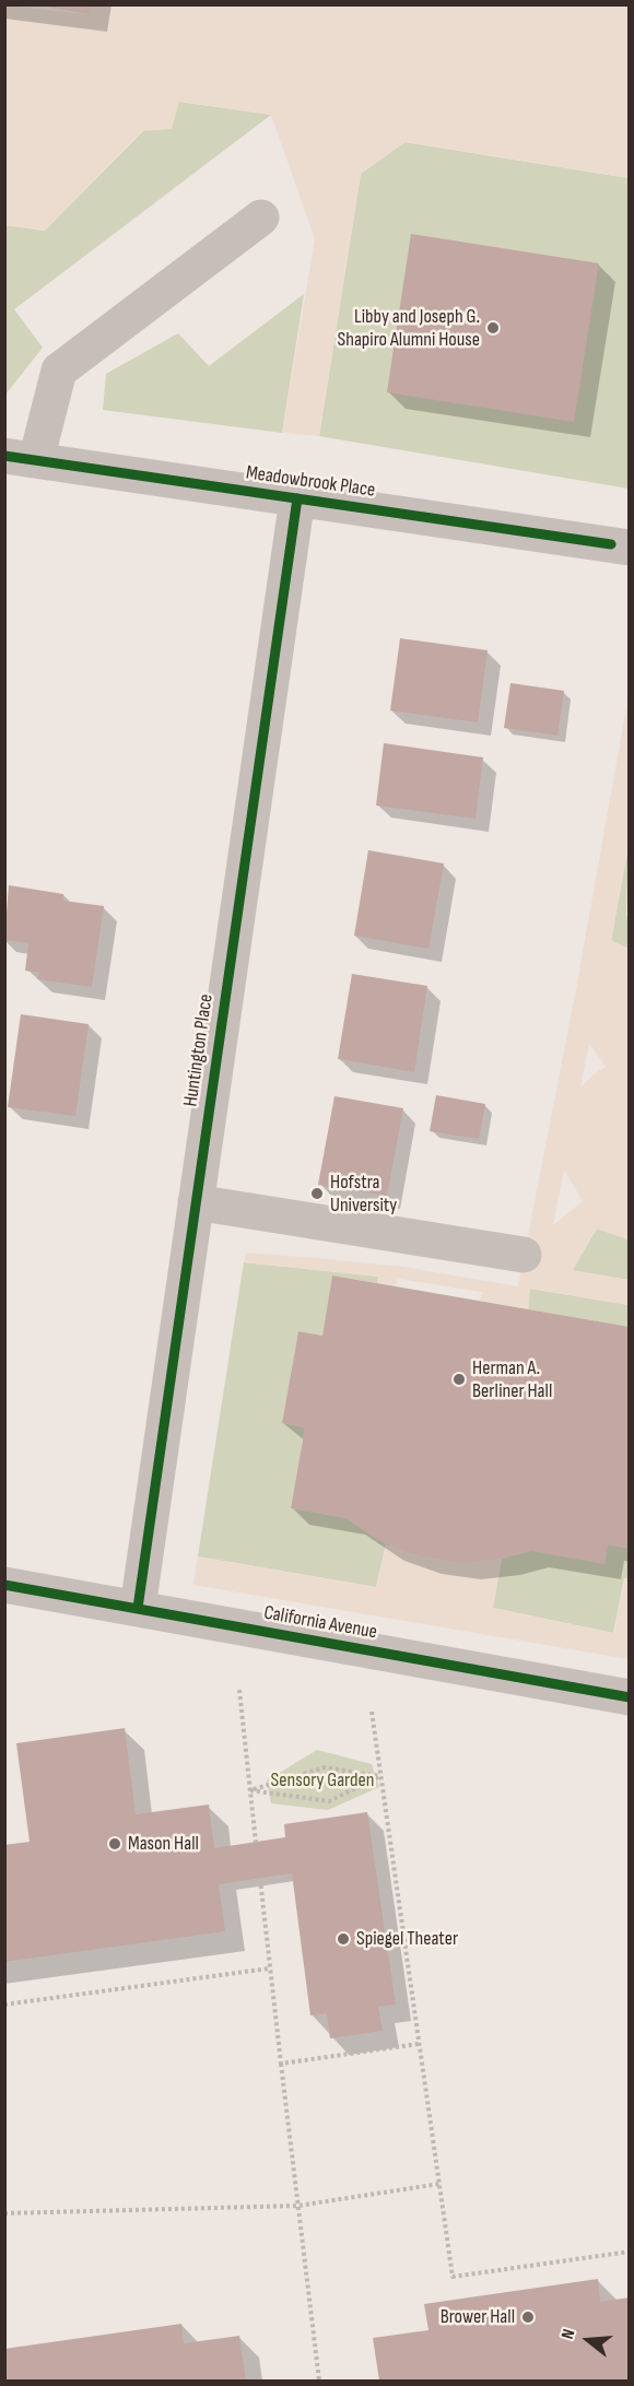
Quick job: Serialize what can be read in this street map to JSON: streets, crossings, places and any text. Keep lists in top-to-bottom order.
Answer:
{
  "streets": {
    "street": ["Meadowbrook Place", "Huntington Place", "California Avenue"]
  },
  "crossings": [
    ["Meadowbrook Place", "Huntington Place"],
    ["Huntington Place", "California Avenue"]
  ],
  "parks": ["Sensory Garden"],
  "places": [
    "Libby and Joseph G. Shapiro Alumni House",
    "Hofstra University",
    "Herman A. Berliner Hall",
    "Mason Hall",
    "Spiegel Theater",
    "Brower Hall"
  ],
  "north": "left"
}
